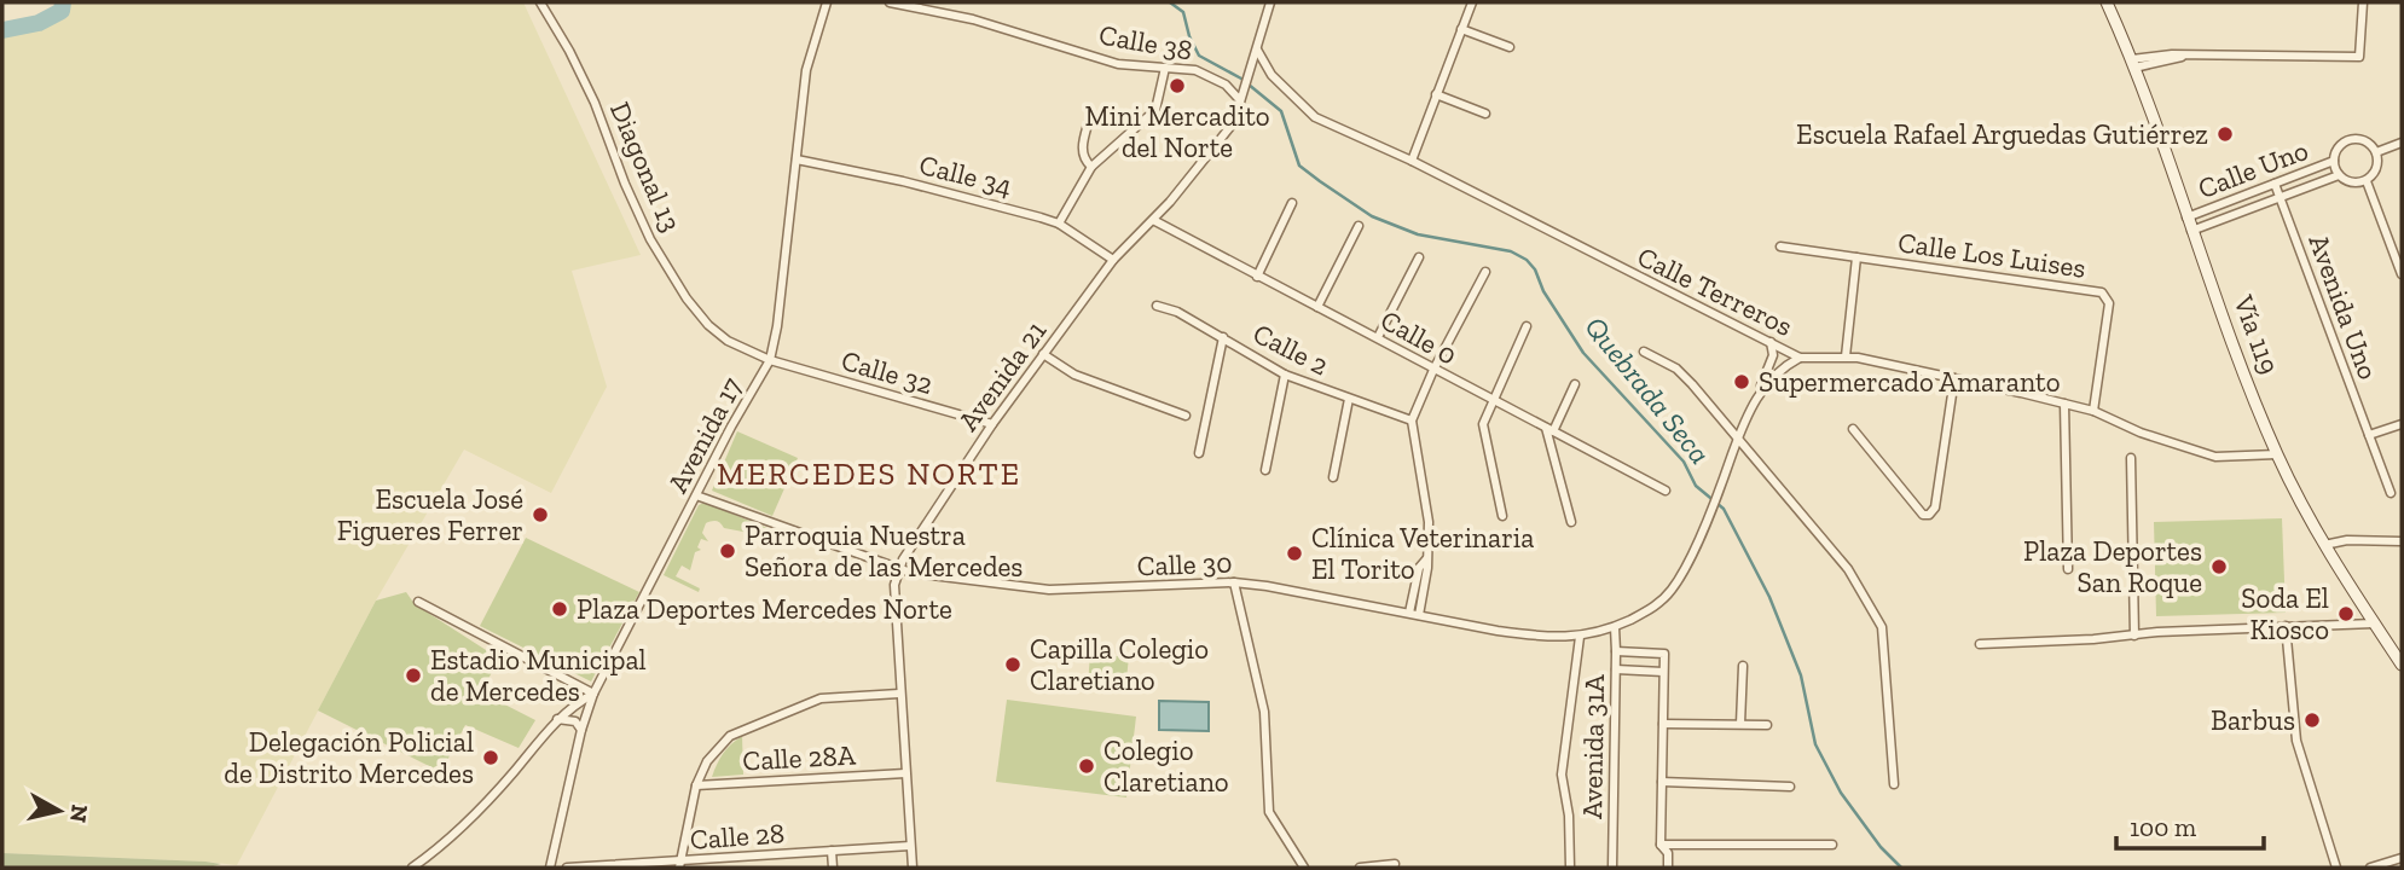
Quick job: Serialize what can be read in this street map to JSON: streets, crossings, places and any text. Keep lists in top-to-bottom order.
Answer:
{
  "streets": {
    "main road": ["Vía 119"],
    "street": [
      "Calle 38",
      "Diagonal 13",
      "Calle Uno",
      "Calle 34",
      "Calle Los Luises",
      "Calle Terreros",
      "Avenida Uno",
      "Calle 0",
      "Calle 2",
      "Calle 32",
      "Avenida 21",
      "Avenida 17",
      "Calle 30",
      "Avenida 31A",
      "Calle 28A",
      "Calle 28"
    ]
  },
  "crossings": [
    ["Calle 38", "Avenida 21"],
    ["Diagonal 13", "Calle 32"],
    ["Diagonal 13", "Avenida 17"],
    ["Calle Uno", "Avenida Uno"],
    ["Calle Uno", "Vía 119"],
    ["Calle 34", "Avenida 21"],
    ["Calle 34", "Avenida 17"],
    ["Calle Los Luises", "Calle Terreros"],
    ["Calle Terreros", "Vía 119"],
    ["Calle Terreros", "Avenida 21"],
    ["Calle 0", "Avenida 21"],
    ["Calle 32", "Avenida 21"],
    ["Calle 32", "Avenida 17"],
    ["Avenida 21", "Calle 30"],
    ["Avenida 21", "Calle 28A"],
    ["Avenida 21", "Calle 28"],
    ["Avenida 17", "Calle 30"],
    ["Calle 30", "Avenida 31A"]
  ],
  "districts": ["MERCEDES NORTE"],
  "water": ["Quebrada Seca"],
  "places": [
    "Mini Mercadito del Norte",
    "Escuela Rafael Arguedas Gutiérrez",
    "Supermercado Amaranto",
    "Escuela José Figueres Ferrer",
    "Parroquia Nuestra Señora de las Mercedes",
    "Clínica Veterinaria El Torito",
    "Plaza Deportes San Roque",
    "Plaza Deportes Mercedes Norte",
    "Soda El Kiosco",
    "Capilla Colegio Claretiano",
    "Estadio Municipal de Mercedes",
    "Barbus",
    "Delegación Policial de Distrito Mercedes",
    "Colegio Claretiano"
  ],
  "scale_bar": "100 m",
  "north": "right"
}
